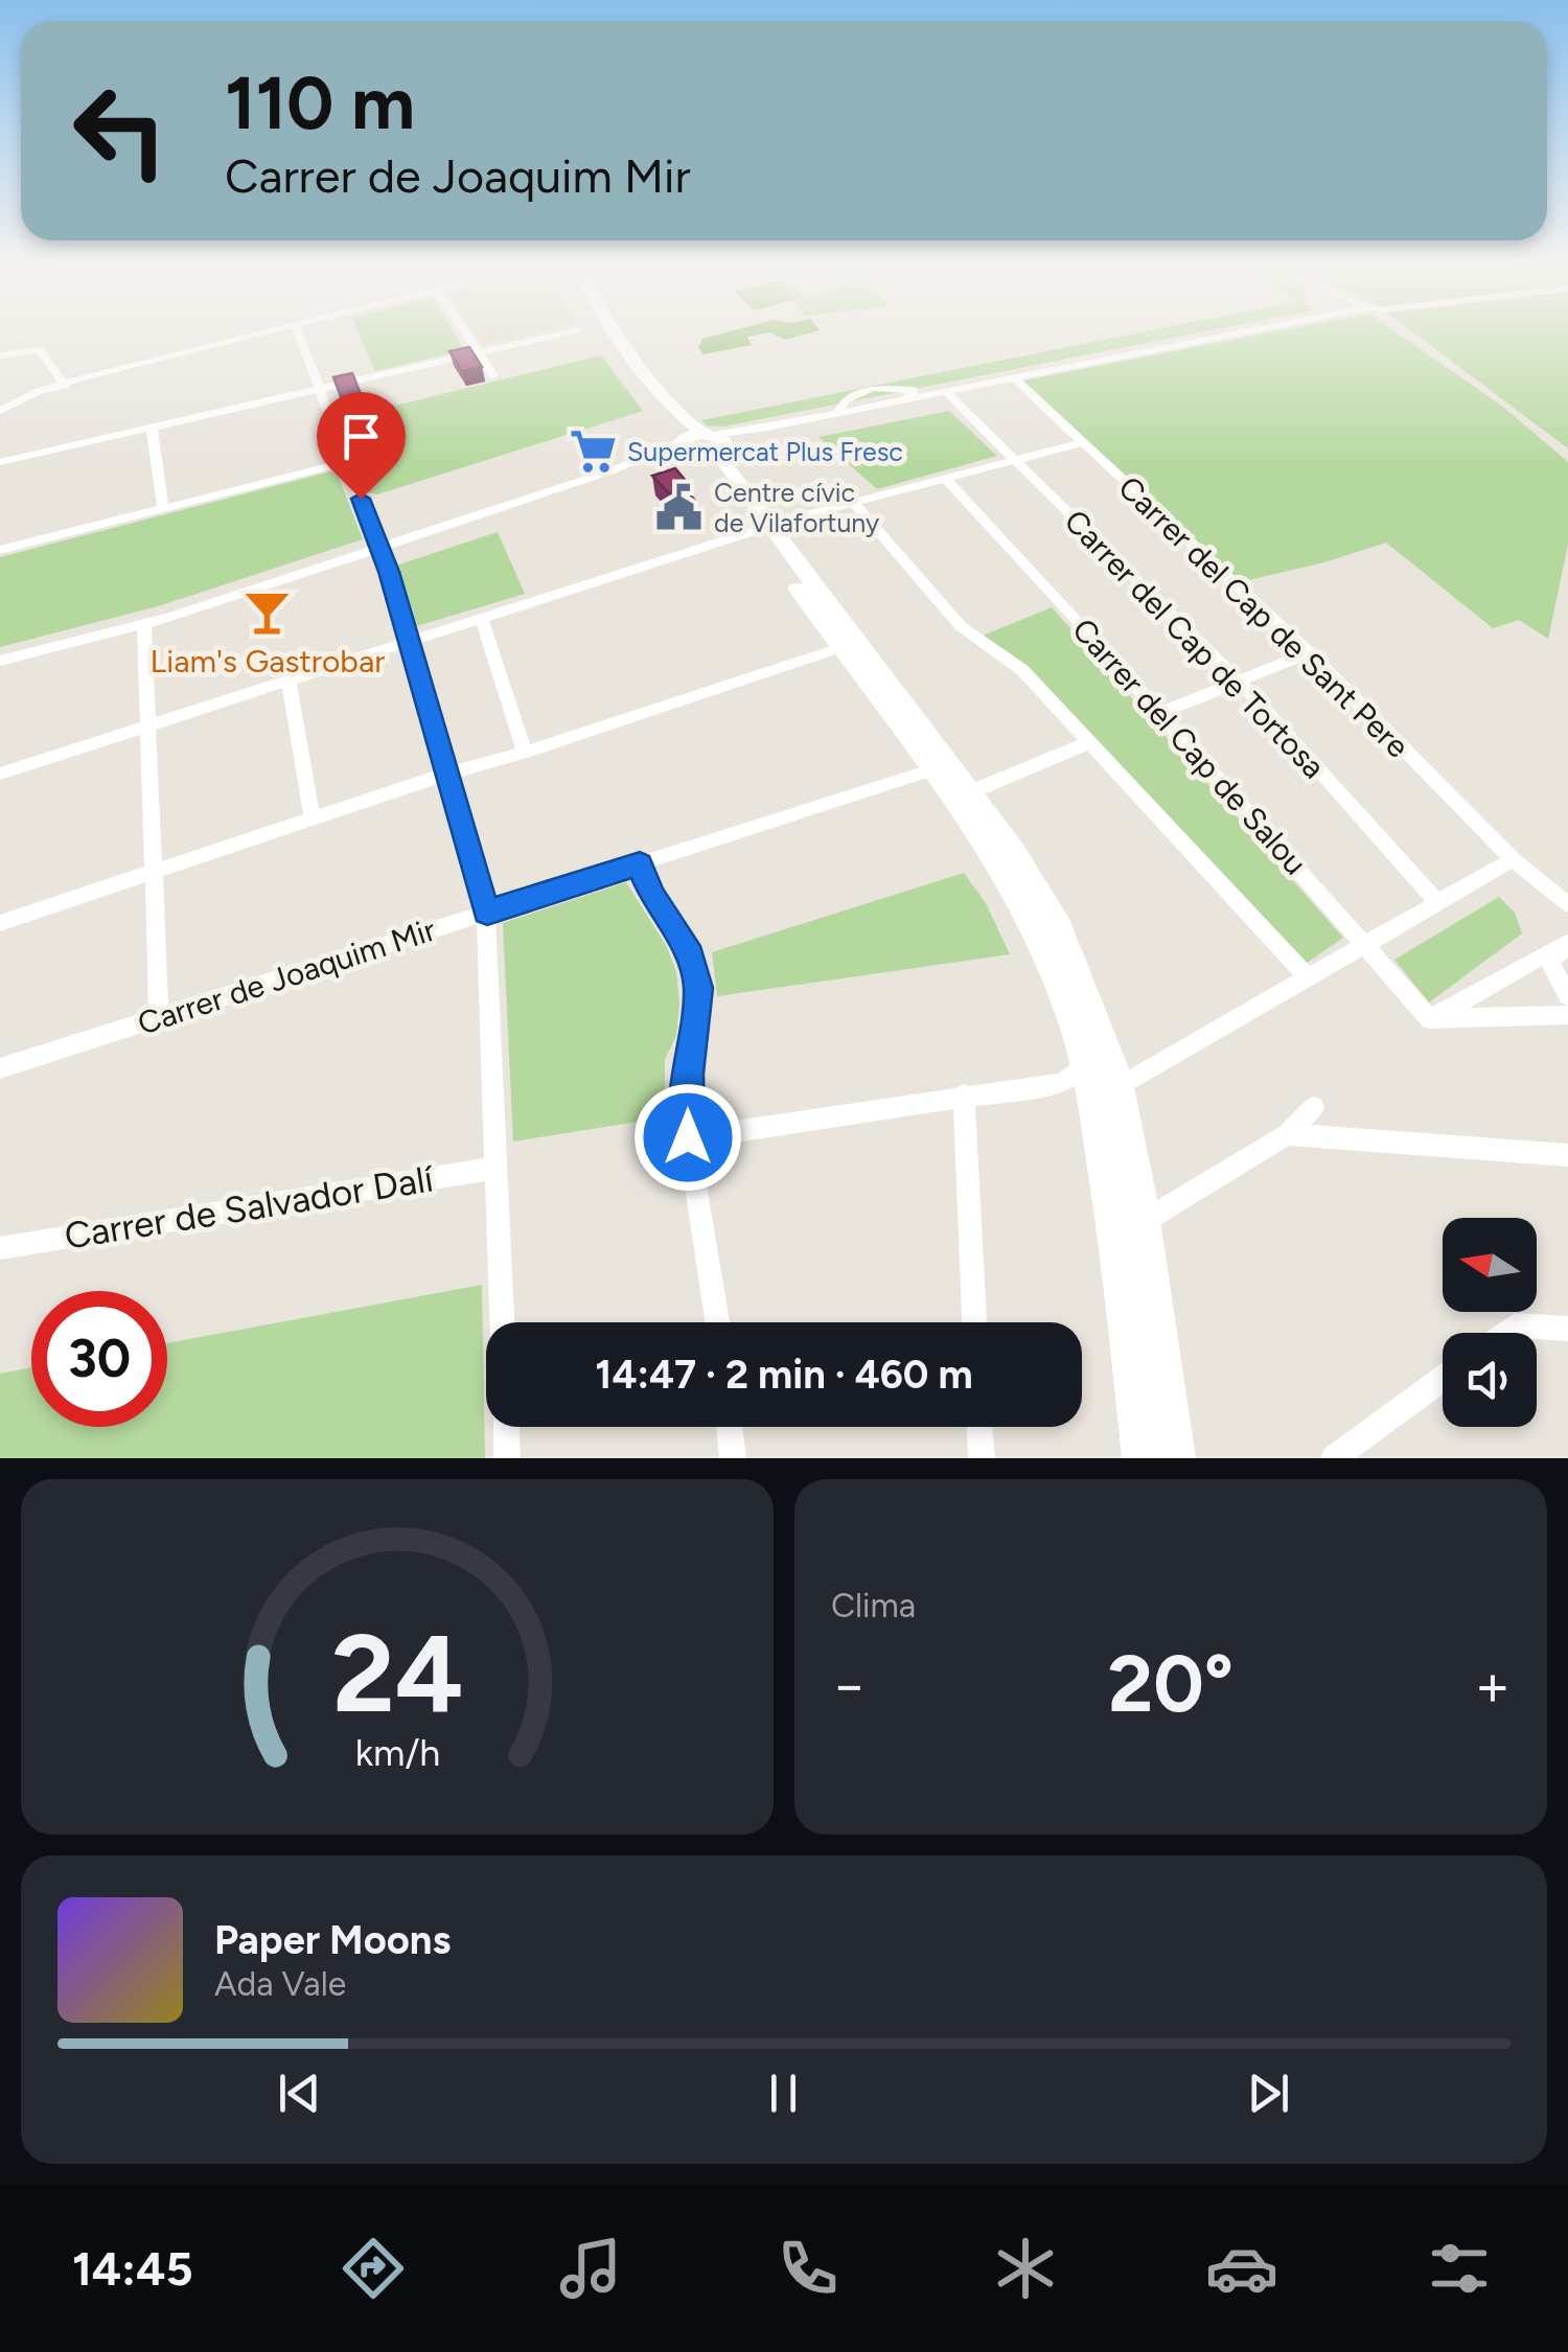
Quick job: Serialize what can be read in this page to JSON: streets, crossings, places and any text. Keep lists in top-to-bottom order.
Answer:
{
  "streets": {
    "street": [
      "Carrer del Cap de Sant Pere",
      "Carrer del Cap de Tortosa",
      "Carrer del Cap de Salou",
      "Carrer de Joaquim Mir",
      "Carrer de Salvador Dalí"
    ]
  },
  "places": {
    "supermarket": ["Supermercat Plus Fresc"],
    "public building": ["Centre cívic de Vilafortuny"],
    "bar": ["Liam's Gastrobar"]
  },
  "north": "left",
  "page": {
    "turn": ["110 m", "Carrer de Joaquim Mir"],
    "limit": "30",
    "trip": "14:47 · 2 min · 460 m",
    "tile": "Clima",
    "heat": ["−", "20°", "+"],
    "song": ["Paper Moons", "Ada Vale"],
    "tabs": "14:45",
    "gauge": ["24", "km/h"]
  }
}
